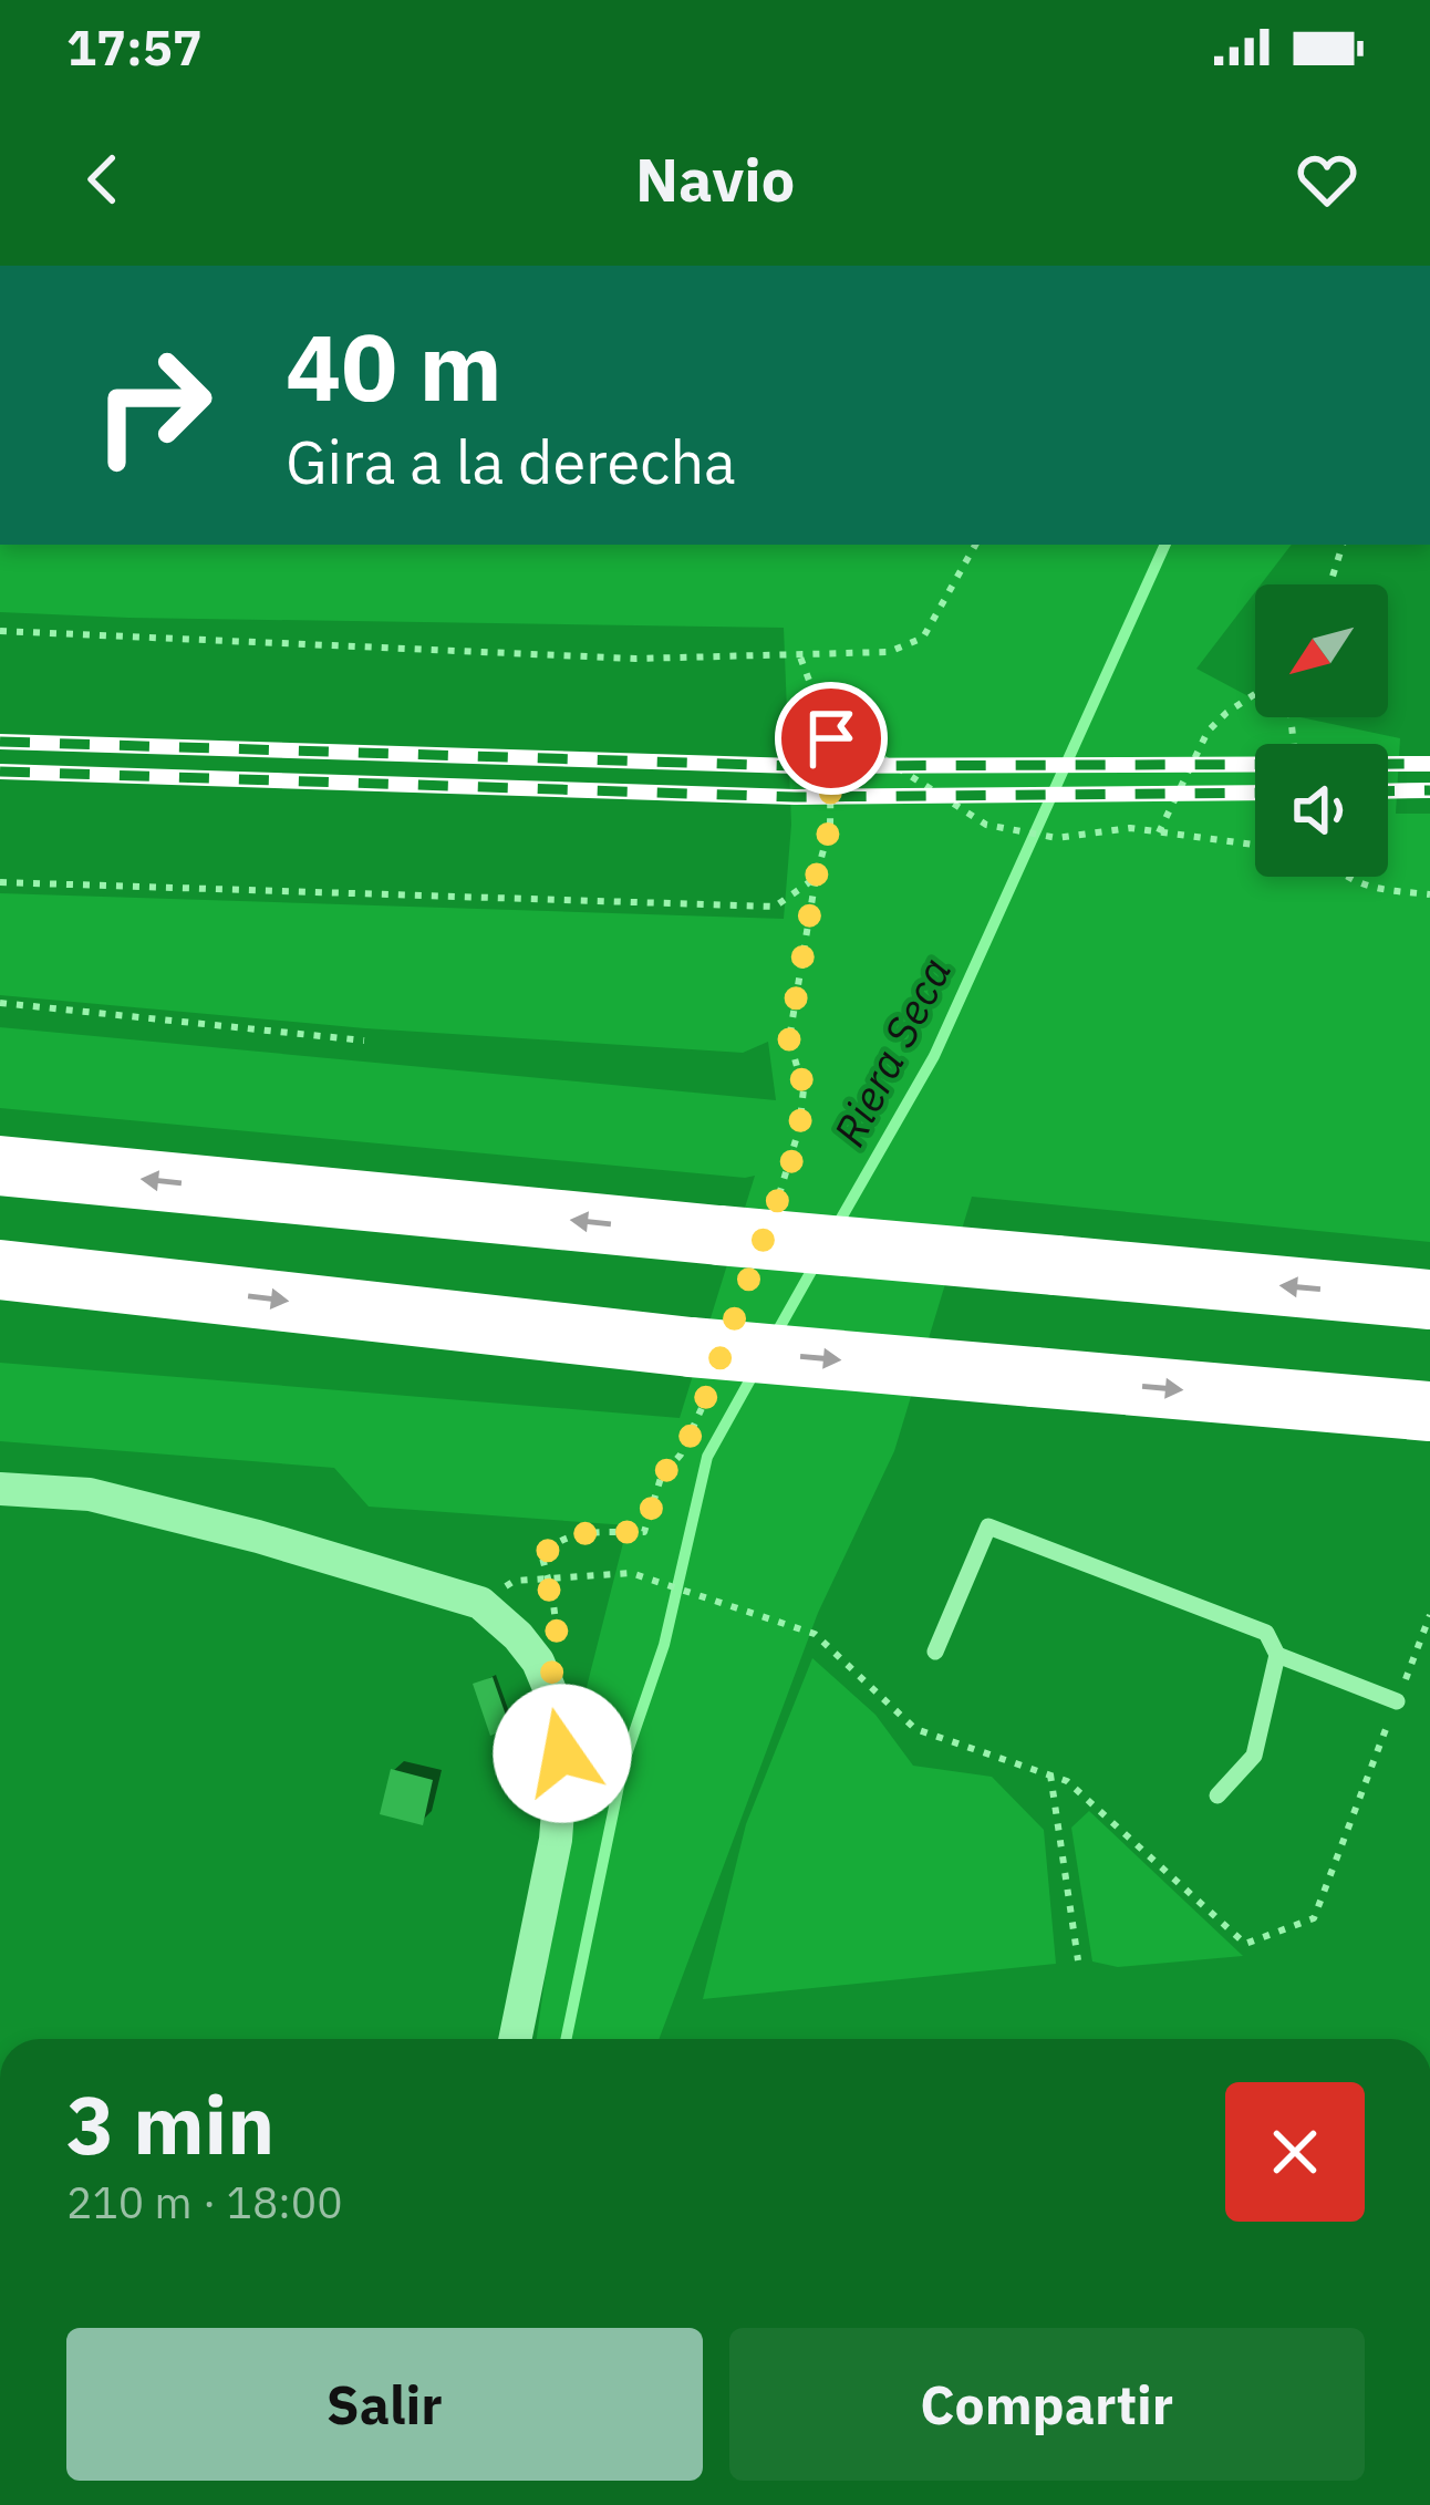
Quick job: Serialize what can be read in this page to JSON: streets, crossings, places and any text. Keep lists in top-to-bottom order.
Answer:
{
  "water": ["Riera Seca"],
  "north": "bottom left",
  "page": {
    "status": "17:57",
    "header": "Navio",
    "turn": ["40 m", "Gira a la derecha"],
    "heading": ["3 min", "210 m · 18:00"],
    "buttons": ["Salir", "Compartir"]
  }
}
